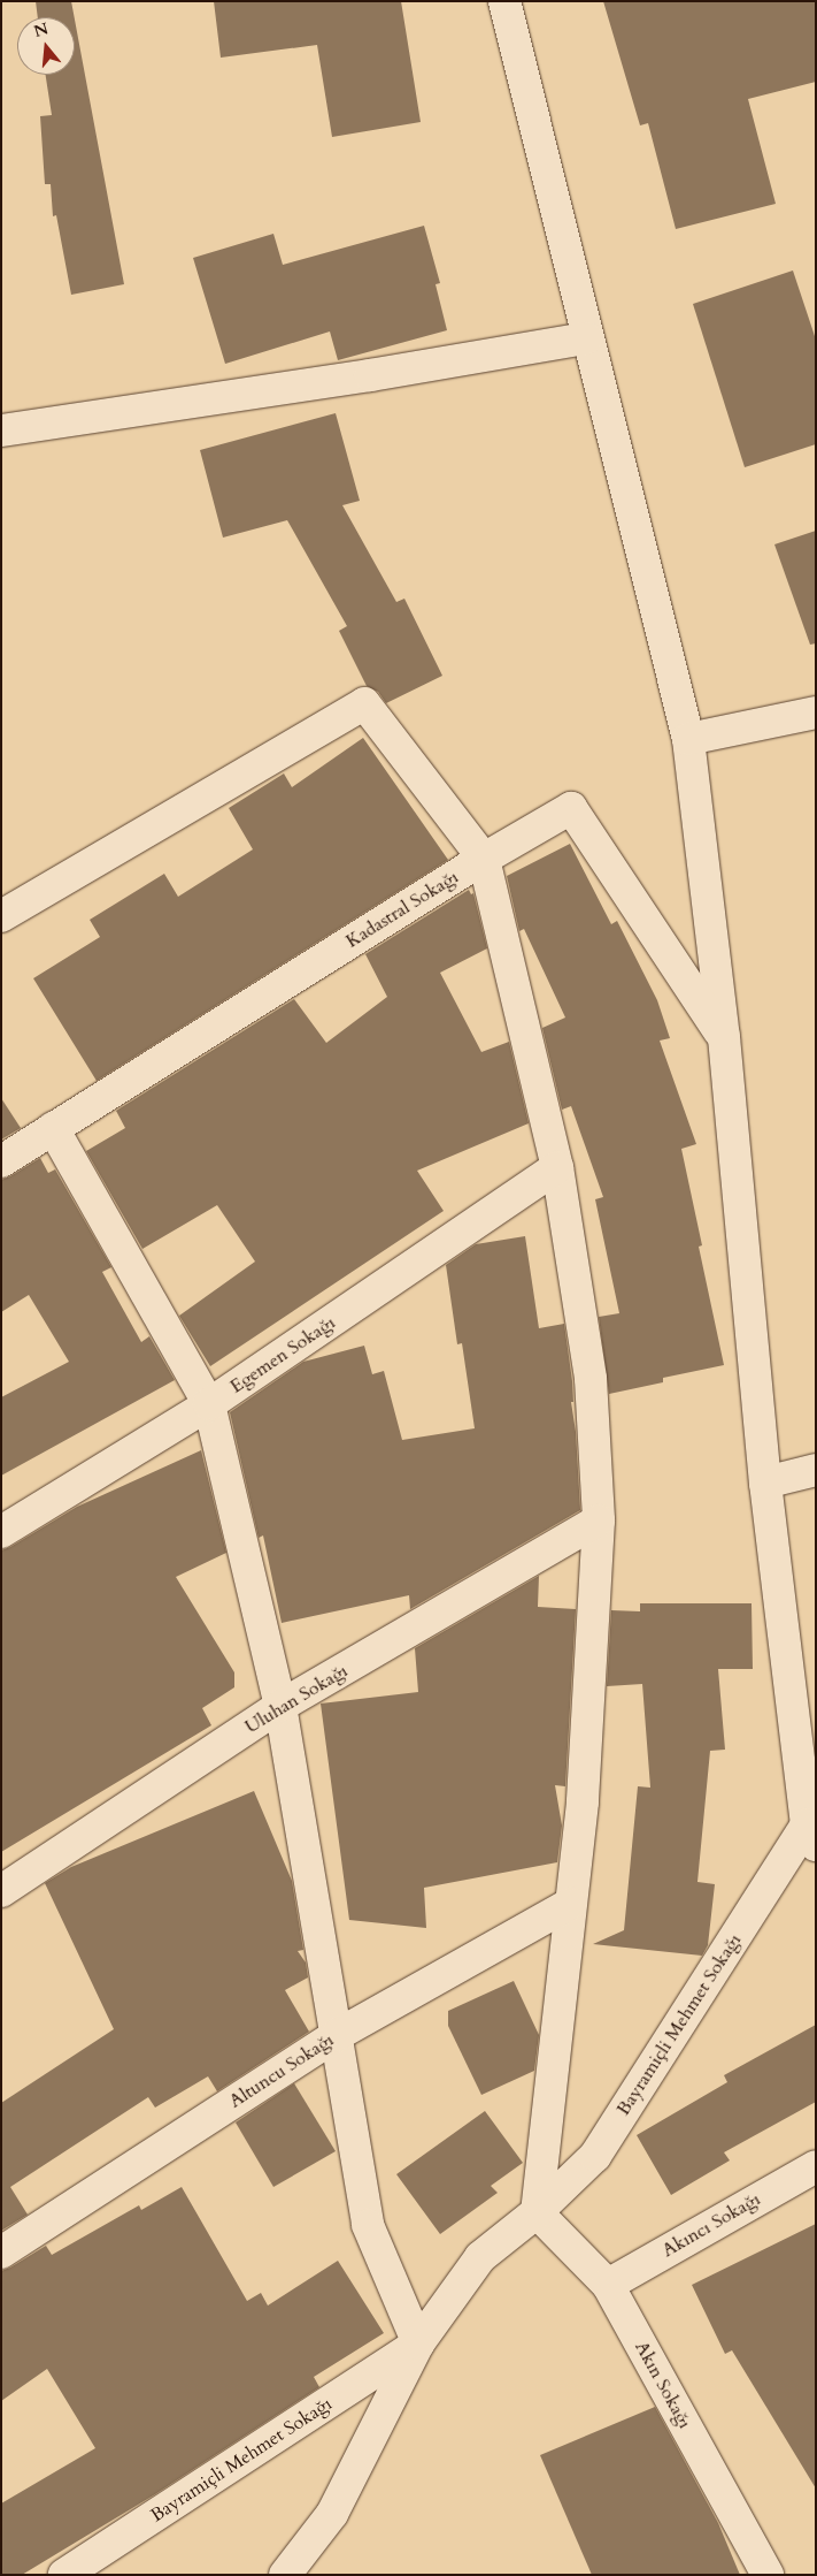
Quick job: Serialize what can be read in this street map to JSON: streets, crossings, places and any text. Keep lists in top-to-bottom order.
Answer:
{
  "streets": {
    "street": [
      "Kadastral Sokağı",
      "Egemen Sokağı",
      "Uluhan Sokağı",
      "Bayramiçli Mehmet Sokağı",
      "Altuncu Sokağı",
      "Akıncı Sokağı",
      "Akın Sokağı"
    ]
  },
  "crossings": [
    ["Bayramiçli Mehmet Sokağı", "Akın Sokağı"],
    ["Akıncı Sokağı", "Akın Sokağı"]
  ],
  "north": "top"
}
